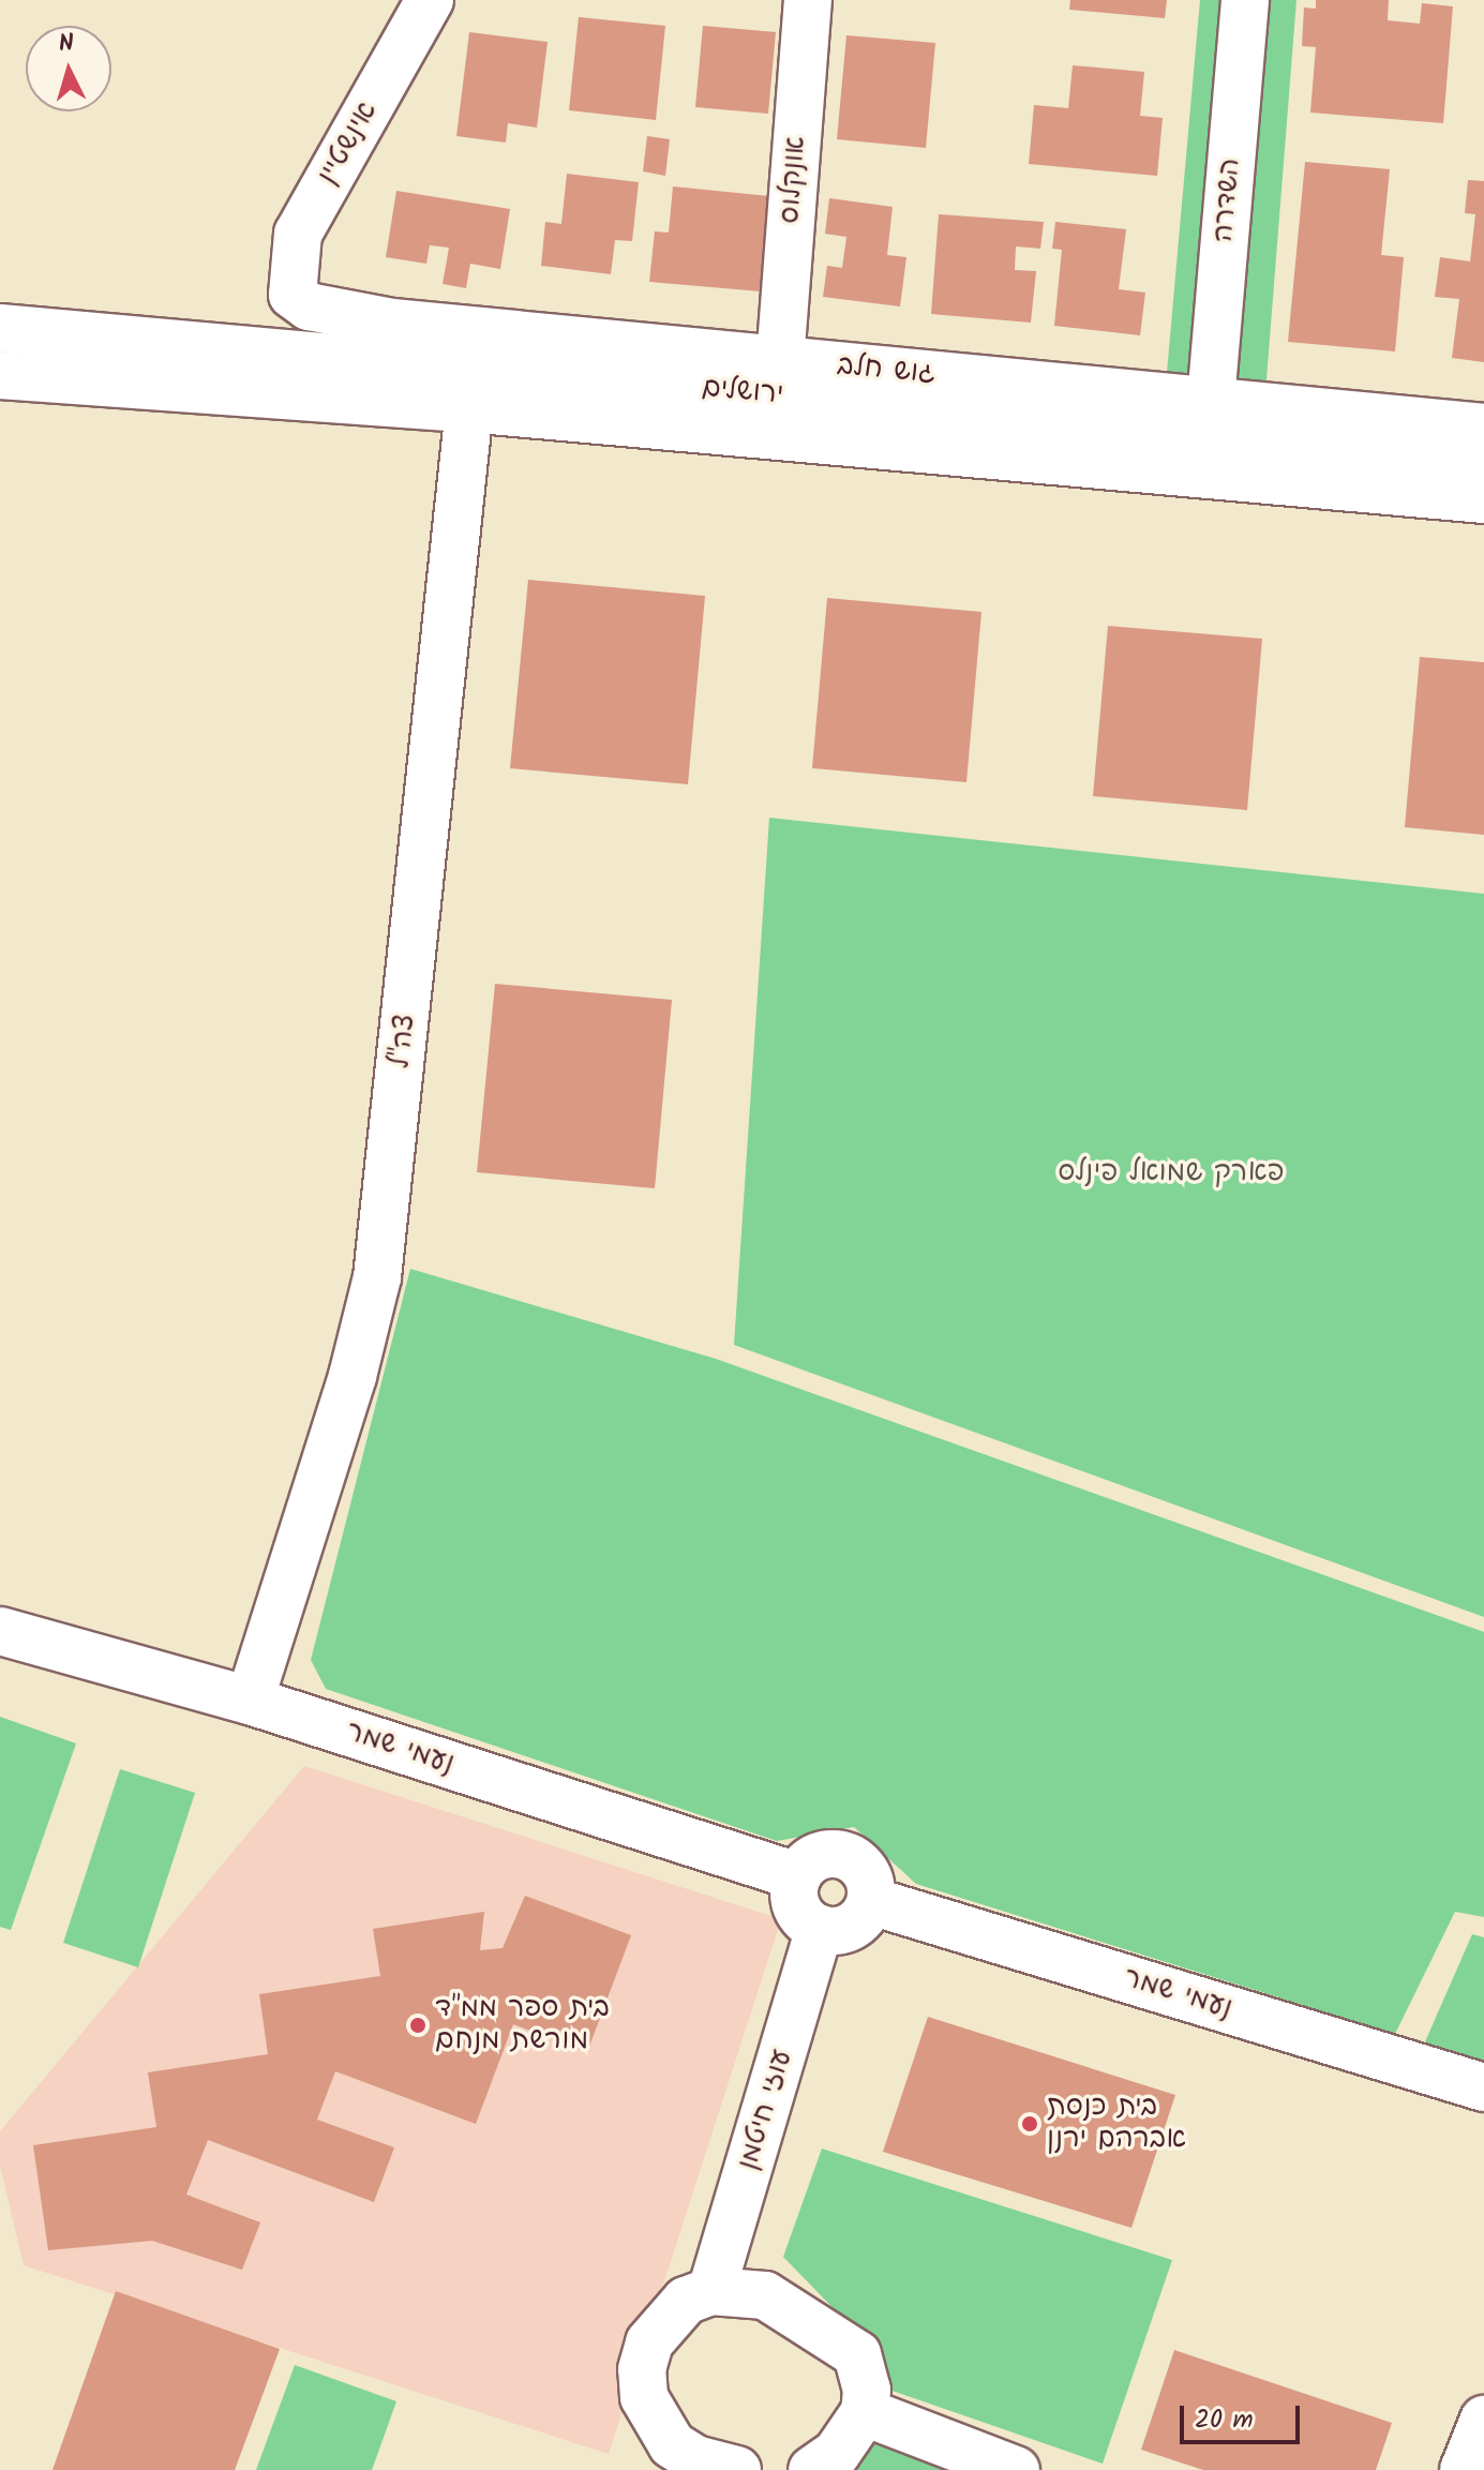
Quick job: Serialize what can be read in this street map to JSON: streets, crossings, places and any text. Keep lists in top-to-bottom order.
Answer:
{
  "streets": {
    "street": [
      "אינשטיין",
      "אונקלוס",
      "השדרה",
      "גוש חלב",
      "ירושלים",
      "צה\"ל",
      "נעמי שמר",
      "עוזי חיטמן"
    ]
  },
  "crossings": [
    ["אינשטיין", "גוש חלב"],
    ["אונקלוס", "גוש חלב"],
    ["השדרה", "גוש חלב"],
    ["ירושלים", "צה\"ל"],
    ["צה\"ל", "נעמי שמר"],
    ["נעמי שמר", "עוזי חיטמן"]
  ],
  "parks": ["פארק שמואל פינלס"],
  "places": ["בית ספר ממ\"ד מורשת מנחם", "בית כנסת אברהם ירנן"],
  "scale_bar": "20 m",
  "north": "top"
}
